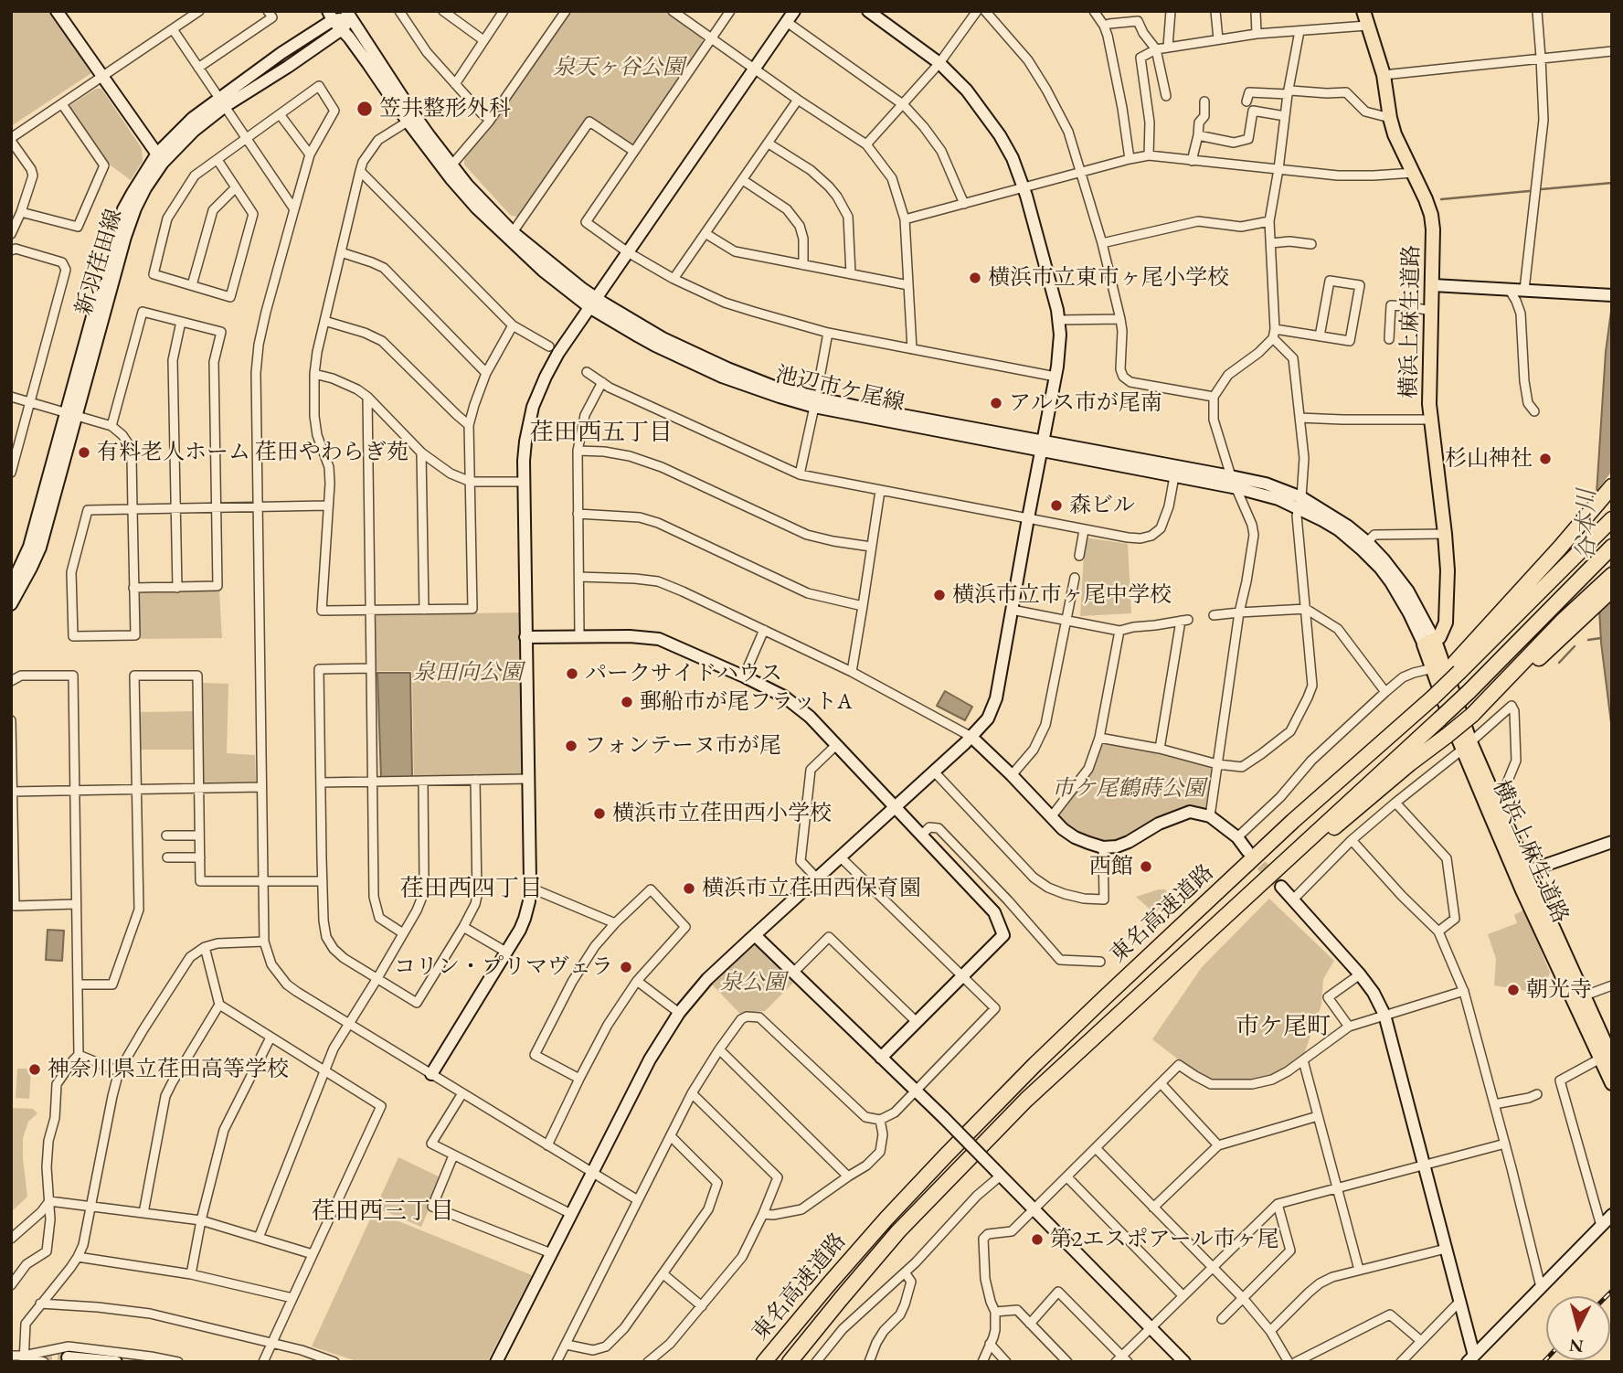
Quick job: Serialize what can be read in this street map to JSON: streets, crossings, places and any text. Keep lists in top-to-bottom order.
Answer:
{
  "streets": {
    "highway": ["東名高速道路"],
    "main road": ["横浜上麻生道路"],
    "street": ["新羽荏田線", "池辺市ケ尾線"]
  },
  "crossings": [
    ["新羽荏田線", "池辺市ケ尾線"],
    ["横浜上麻生道路", "池辺市ケ尾線"]
  ],
  "districts": [
    "荏田西五丁目",
    "荏田西四丁目",
    "市ケ尾町",
    "荏田西三丁目"
  ],
  "water": ["谷本川"],
  "parks": [
    "泉天ヶ谷公園",
    "泉田向公園",
    "市ケ尾鶴蒔公園",
    "泉公園"
  ],
  "places": [
    "笠井整形外科",
    "横浜市立東市ヶ尾小学校",
    "アルス市が尾南",
    "有料老人ホーム 荏田やわらぎ苑",
    "杉山神社",
    "森ビル",
    "横浜市立市ヶ尾中学校",
    "パークサイドハウス",
    "郵船市が尾フラットA",
    "フォンテーヌ市が尾",
    "横浜市立荏田西小学校",
    "西館",
    "横浜市立荏田西保育園",
    "コリン・プリマヴェラ",
    "朝光寺",
    "神奈川県立荏田高等学校",
    "第2エスポアール市ヶ尾"
  ],
  "north": "bottom"
}
